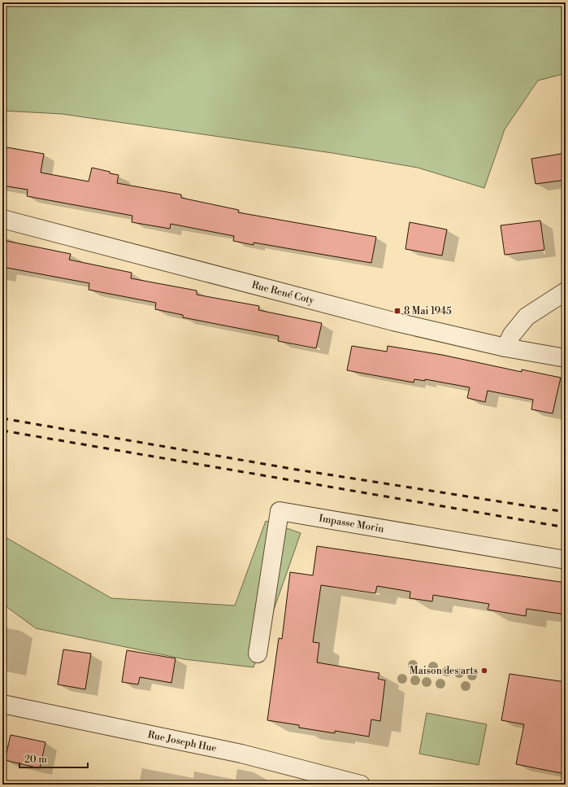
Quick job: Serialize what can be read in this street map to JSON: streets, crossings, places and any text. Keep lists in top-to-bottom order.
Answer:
{
  "streets": {
    "street": ["Rue René Coty", "Impasse Morin", "Rue Joseph Hue"]
  },
  "places": {
    "transit": ["8 Mai 1945"],
    "other": ["Maison des arts"]
  },
  "scale_bar": "20 m"
}
